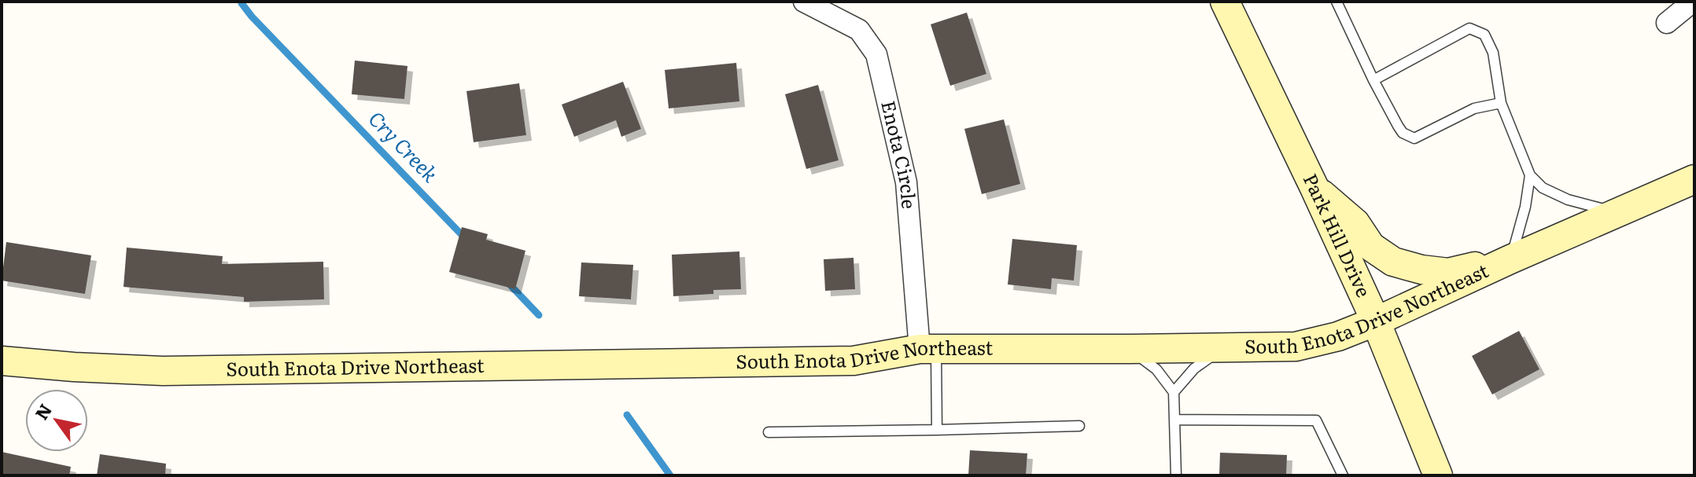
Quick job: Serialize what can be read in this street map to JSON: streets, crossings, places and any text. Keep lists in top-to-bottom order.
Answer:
{
  "streets": {
    "street": ["Enota Circle", "Park Hill Drive", "South Enota Drive Northeast"]
  },
  "crossings": [
    ["Enota Circle", "South Enota Drive Northeast"],
    ["Park Hill Drive", "South Enota Drive Northeast"]
  ],
  "water": ["Cry Creek"],
  "north": "top left"
}
